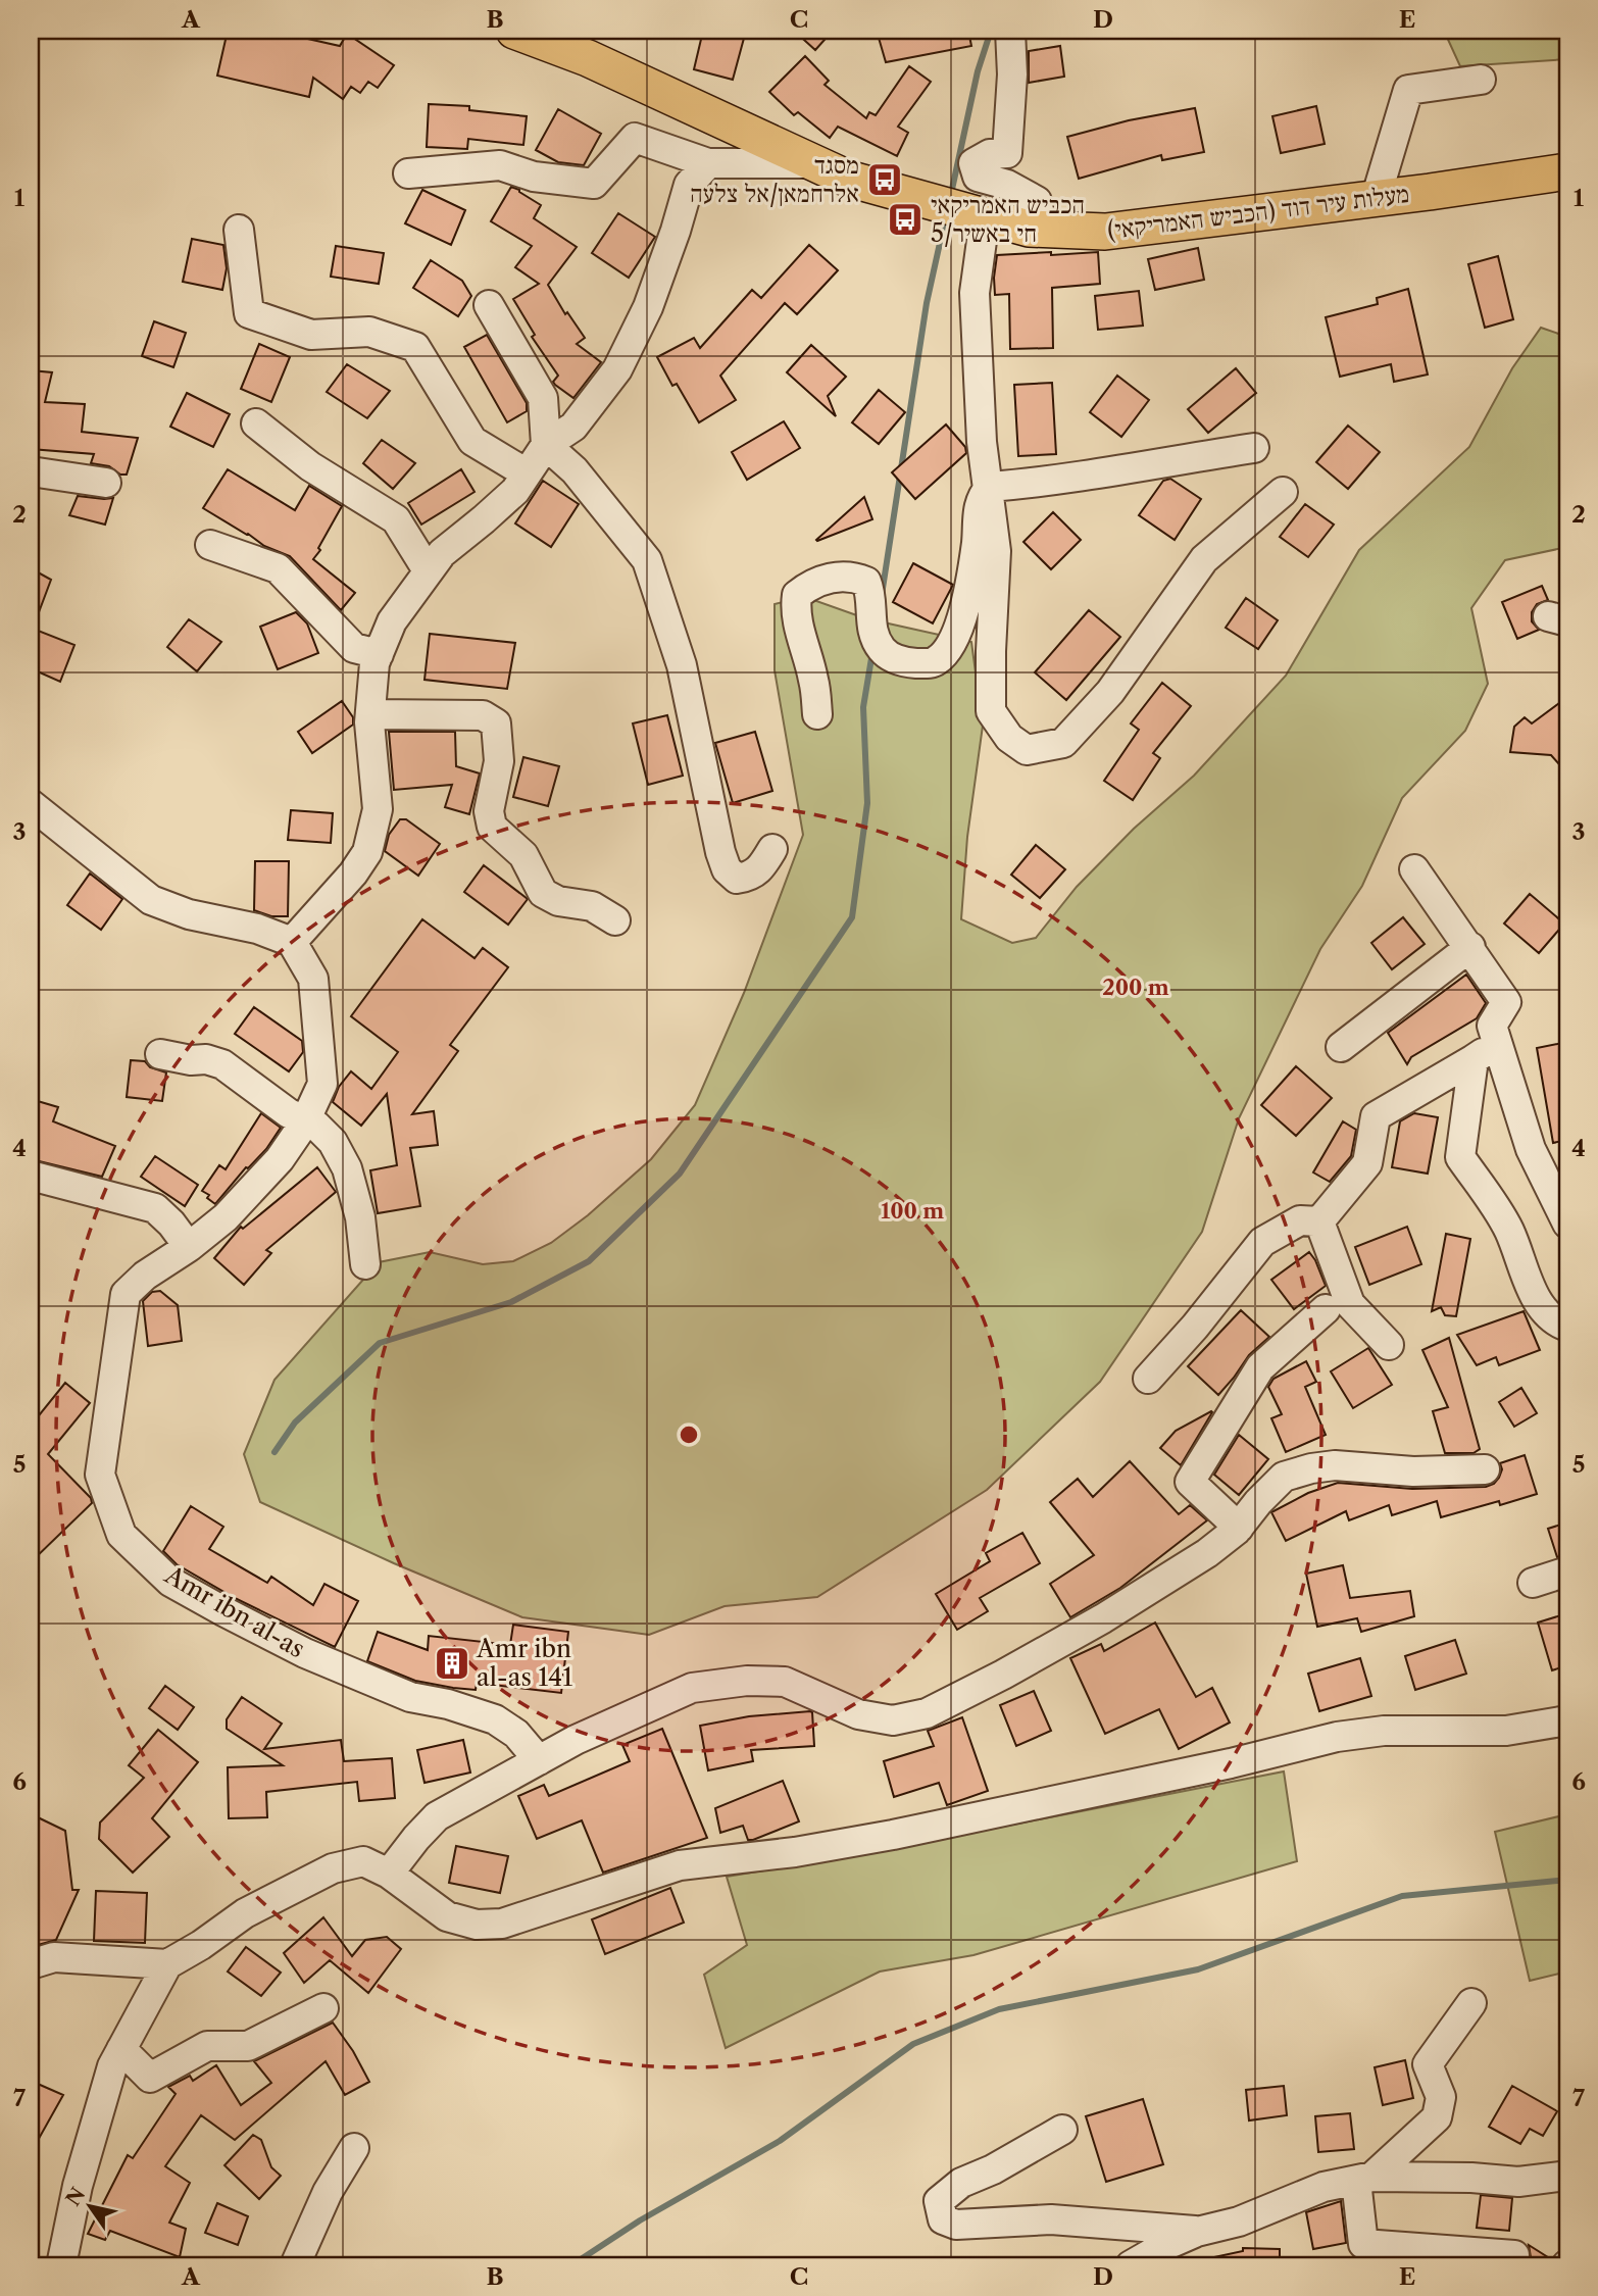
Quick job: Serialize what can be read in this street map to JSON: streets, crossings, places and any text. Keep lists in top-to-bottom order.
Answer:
{
  "streets": {
    "main road": ["מעלות עיר דוד (הכביש האמריקאי)"],
    "street": ["Amr ibn al-as"]
  },
  "places": {
    "bus stop": ["מסגד אלרחמאן/אל צלעה", "הכביש האמריקאי 5/חי באשיר"],
    "building": ["Amr ibn al-as 141"]
  },
  "north": "top left",
  "grid": {
    "columns": [
      "A",
      "B",
      "C",
      "D",
      "E"
    ],
    "rows": [
      "1",
      "2",
      "3",
      "4",
      "5",
      "6",
      "7"
    ]
  },
  "rings": ["200 m", "100 m"]
}
